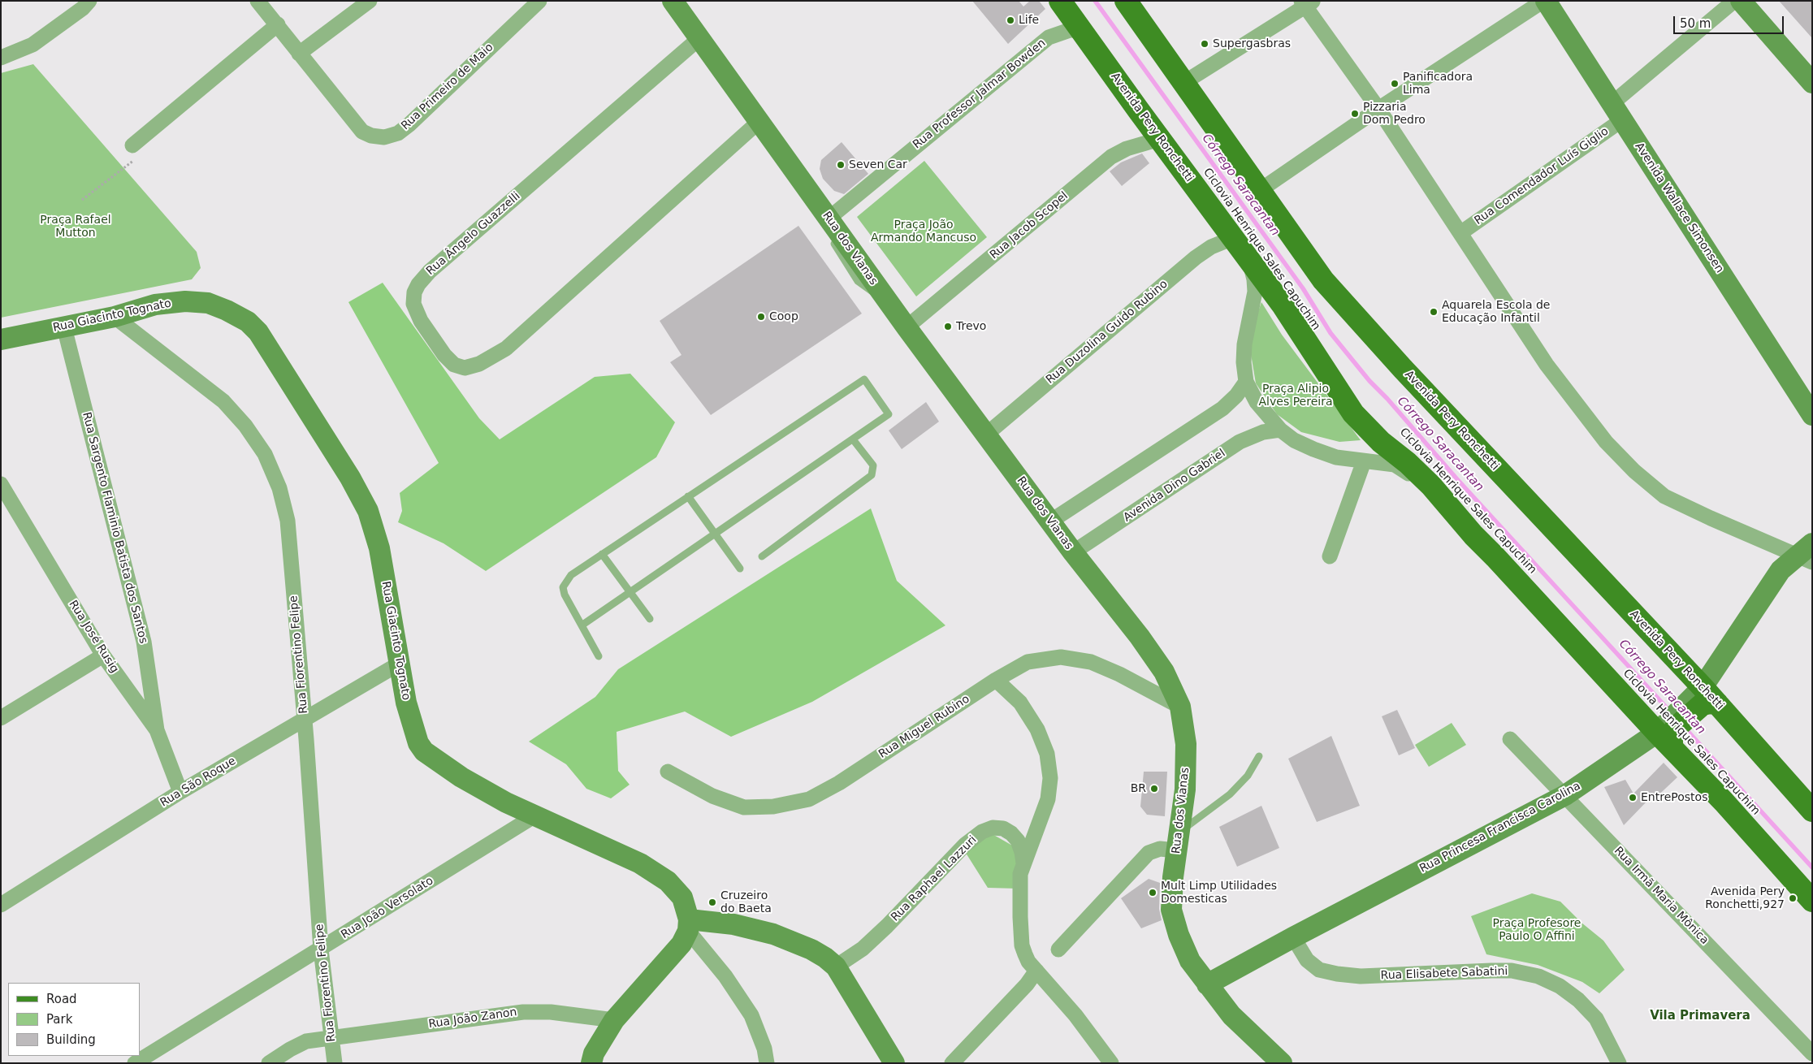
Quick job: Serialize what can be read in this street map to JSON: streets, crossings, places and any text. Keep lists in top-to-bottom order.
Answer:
{
  "streets": {
    "main road": ["Avenida Pery Ronchetti"],
    "street": [
      "Rua Primeiro de Maio",
      "Rua Professor Jalmar Bowden",
      "Rua Comendador Luís Giglio",
      "Avenida Wallace Simonsen",
      "Rua Jacob Scopel",
      "Rua Ângelo Guazzelli",
      "Rua dos Vianas",
      "Rua Giacinto Tognato",
      "Rua Duzolina Guido Rubino",
      "Avenida Dino Gabriel",
      "Rua Sargento Flaminio Batista dos Santos",
      "Rua José Rusig",
      "Rua Fiorentino Felipe",
      "Rua Miguel Rubino",
      "Rua São Roque",
      "Rua Princesa Francisca Carolina",
      "Rua Raphael Lazzuri",
      "Rua Irmã Maria Mônica",
      "Rua João Versolato",
      "Rua Elisabete Sabatini",
      "Rua João Zanon"
    ]
  },
  "crossings": [
    ["Rua Professor Jalmar Bowden", "Avenida Pery Ronchetti"],
    ["Rua Professor Jalmar Bowden", "Rua dos Vianas"],
    ["Avenida Pery Ronchetti", "Rua Jacob Scopel"],
    ["Avenida Pery Ronchetti", "Rua Duzolina Guido Rubino"],
    ["Avenida Pery Ronchetti", "Avenida Dino Gabriel"],
    ["Avenida Pery Ronchetti", "Rua Princesa Francisca Carolina"],
    ["Rua Comendador Luís Giglio", "Avenida Wallace Simonsen"],
    ["Rua Jacob Scopel", "Rua dos Vianas"],
    ["Rua Ângelo Guazzelli", "Rua dos Vianas"],
    ["Rua dos Vianas", "Rua Duzolina Guido Rubino"],
    ["Rua dos Vianas", "Avenida Dino Gabriel"],
    ["Rua dos Vianas", "Rua Miguel Rubino"],
    ["Rua dos Vianas", "Rua Princesa Francisca Carolina"],
    ["Rua Giacinto Tognato", "Rua Sargento Flaminio Batista dos Santos"],
    ["Rua Giacinto Tognato", "Rua Fiorentino Felipe"],
    ["Rua Giacinto Tognato", "Rua São Roque"],
    ["Rua Giacinto Tognato", "Rua João Versolato"],
    ["Rua Sargento Flaminio Batista dos Santos", "Rua José Rusig"],
    ["Rua José Rusig", "Rua São Roque"],
    ["Rua Fiorentino Felipe", "Rua São Roque"],
    ["Rua Fiorentino Felipe", "Rua João Versolato"],
    ["Rua Fiorentino Felipe", "Rua João Zanon"],
    ["Rua Princesa Francisca Carolina", "Rua Irmã Maria Mônica"],
    ["Rua Princesa Francisca Carolina", "Rua Elisabete Sabatini"]
  ],
  "districts": ["Vila Primavera"],
  "water": ["Córrego Saracantan"],
  "parks": [
    "Praça Rafael Mutton",
    "Praça João Armando Mancuso",
    "Praça Alipio Alves Pereira",
    "Praça Profesore Paulo O Affini"
  ],
  "places": [
    "Life",
    "Supergasbras",
    "Panificadora Lima",
    "Pizzaria Dom Pedro",
    "Seven Car",
    "Aquarela Escola de Educação Infantil",
    "Coop",
    "Trevo",
    "BR",
    "EntrePostos",
    "Mult Limp Utilidades Domesticas",
    "Avenida Pery Ronchetti,927",
    "Cruzeiro do Baeta"
  ],
  "legend": ["Road", "Park", "Building"],
  "scale_bar": "50 m"
}
